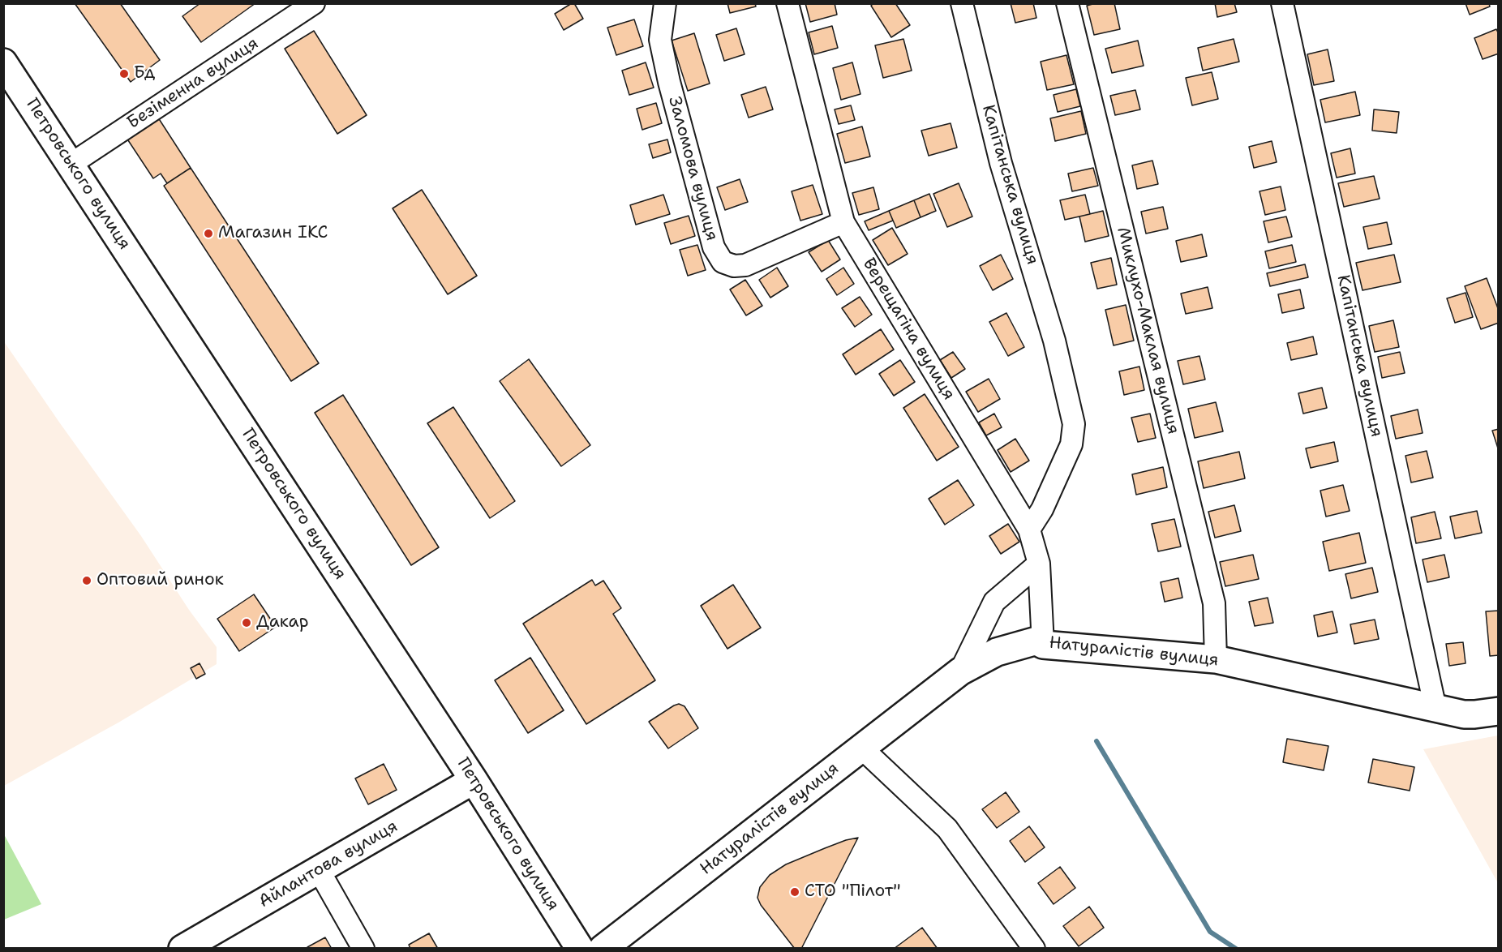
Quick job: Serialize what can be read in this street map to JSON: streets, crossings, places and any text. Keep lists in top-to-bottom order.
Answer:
{
  "streets": {
    "street": [
      "Безіменна вулиця",
      "Заломова вулиця",
      "Петровського вулиця",
      "Капітанська вулиця",
      "Верещагіна вулиця",
      "Миклухо-Маклая вулиця",
      "Натуралістів вулиця",
      "Айлантова вулиця"
    ]
  },
  "crossings": [
    ["Безіменна вулиця", "Петровського вулиця"],
    ["Заломова вулиця", "Верещагіна вулиця"],
    ["Петровського вулиця", "Айлантова вулиця"],
    ["Капітанська вулиця", "Верещагіна вулиця"],
    ["Капітанська вулиця", "Натуралістів вулиця"],
    ["Верещагіна вулиця", "Натуралістів вулиця"],
    ["Миклухо-Маклая вулиця", "Натуралістів вулиця"]
  ],
  "places": [
    "Бд",
    "Магазин ІКС",
    "Оптовий ринок",
    "Дакар",
    "СТО \"Пілот\""
  ]
}
